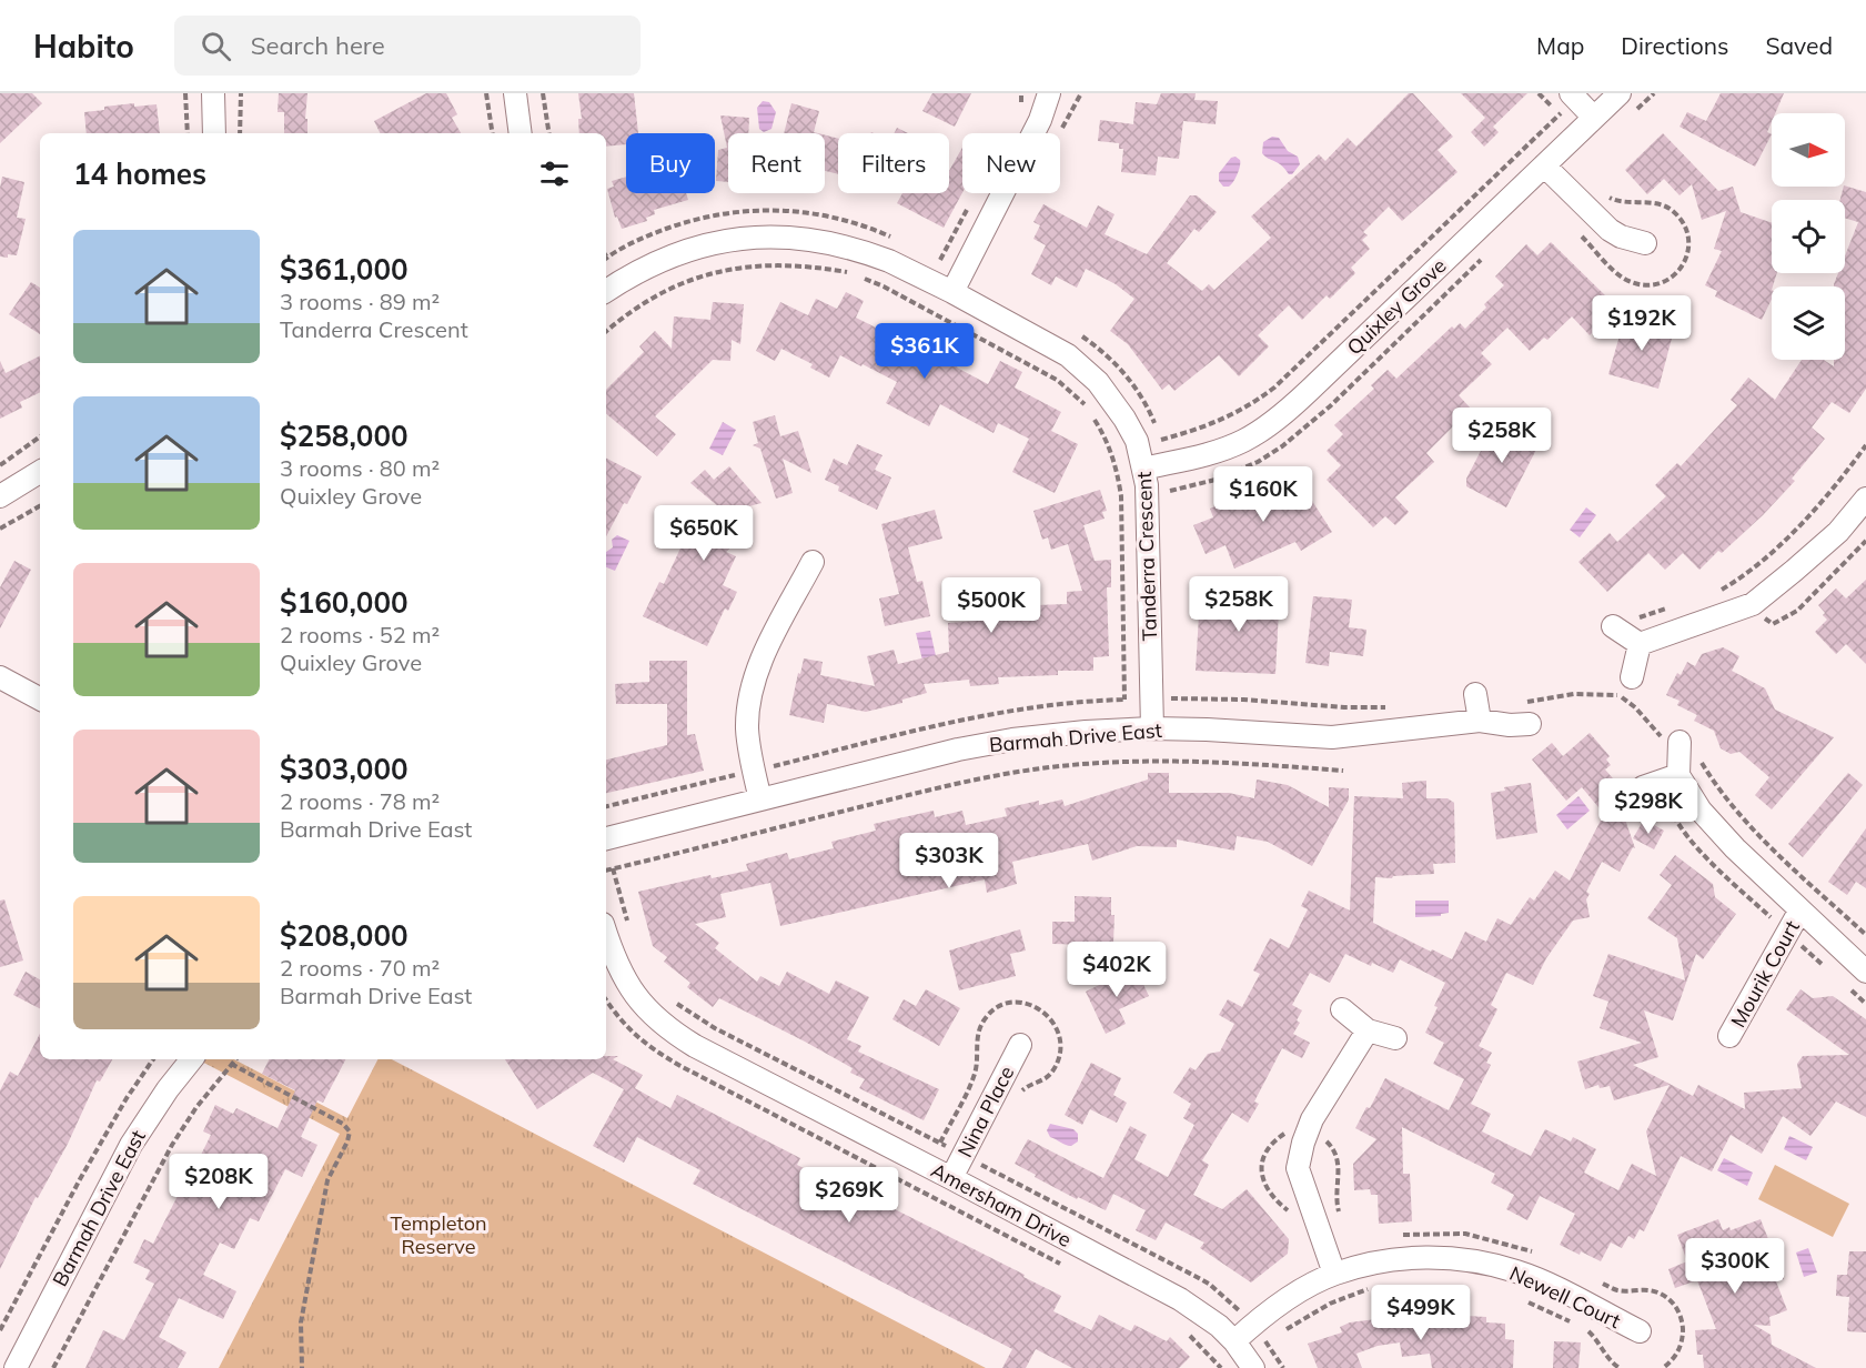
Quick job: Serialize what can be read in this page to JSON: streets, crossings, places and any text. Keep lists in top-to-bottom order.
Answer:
{
  "streets": {
    "street": [
      "Quixley Grove",
      "Tanderra Crescent",
      "Barmah Drive East",
      "Mourik Court",
      "Nina Place",
      "Amersham Drive",
      "Newell Court"
    ]
  },
  "crossings": [
    ["Quixley Grove", "Tanderra Crescent"],
    ["Tanderra Crescent", "Barmah Drive East"],
    ["Nina Place", "Amersham Drive"],
    ["Amersham Drive", "Newell Court"]
  ],
  "parks": ["Templeton Reserve"],
  "north": "right",
  "page": {
    "header": "Habito",
    "search": "Search here",
    "nav": ["Map", "Directions", "Saved"],
    "chip": [
      "Buy",
      "Rent",
      "Filters",
      "New"
    ],
    "heading": "14 homes",
    "list": [
      {
        "name": "$361,000",
        "note": "3 rooms · 89 m² · Tanderra Crescent"
      },
      {
        "name": "$258,000",
        "note": "3 rooms · 80 m² · Quixley Grove"
      },
      {
        "name": "$160,000",
        "note": "2 rooms · 52 m² · Quixley Grove"
      },
      {
        "name": "$303,000",
        "note": "2 rooms · 78 m² · Barmah Drive East"
      },
      {
        "name": "$208,000",
        "note": "2 rooms · 70 m² · Barmah Drive East"
      }
    ],
    "price": [
      "$192K",
      "$361K",
      "$258K",
      "$160K",
      "$650K",
      "$258K",
      "$500K",
      "$298K",
      "$303K",
      "$402K",
      "$208K",
      "$269K",
      "$300K",
      "$499K"
    ]
  }
}
